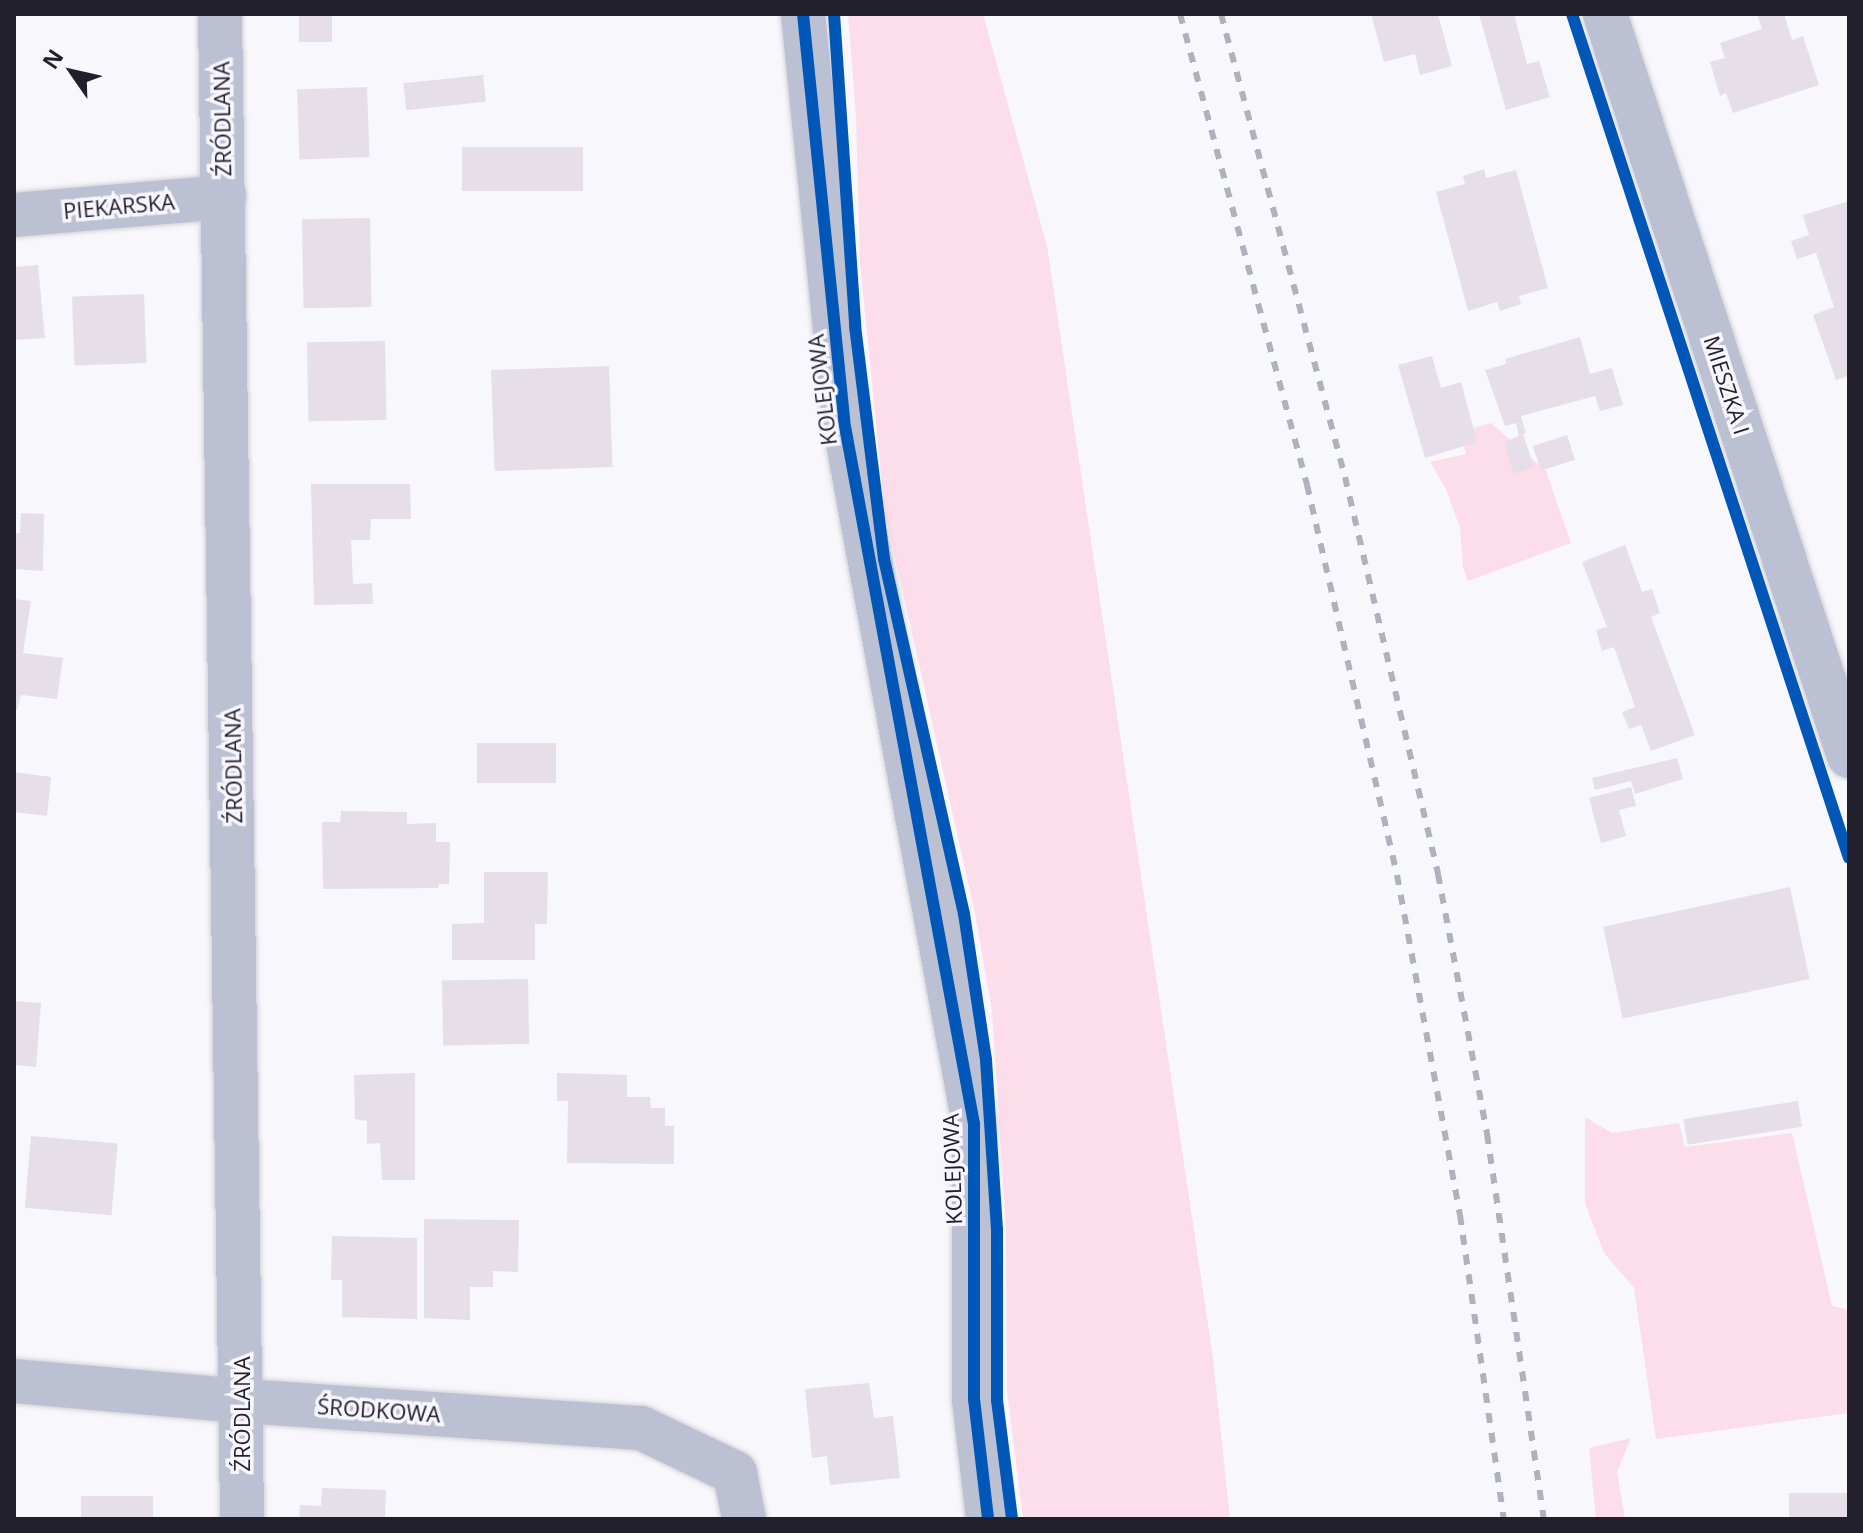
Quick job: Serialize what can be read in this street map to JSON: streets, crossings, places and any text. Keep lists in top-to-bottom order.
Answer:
{
  "streets": {
    "street": [
      "ŹRÓDLANA",
      "PIEKARSKA",
      "MIESZKA I",
      "KOLEJOWA",
      "ŚRODKOWA"
    ]
  },
  "crossings": [
    ["ŹRÓDLANA", "PIEKARSKA"],
    ["ŹRÓDLANA", "ŚRODKOWA"]
  ],
  "north": "top left"
}
